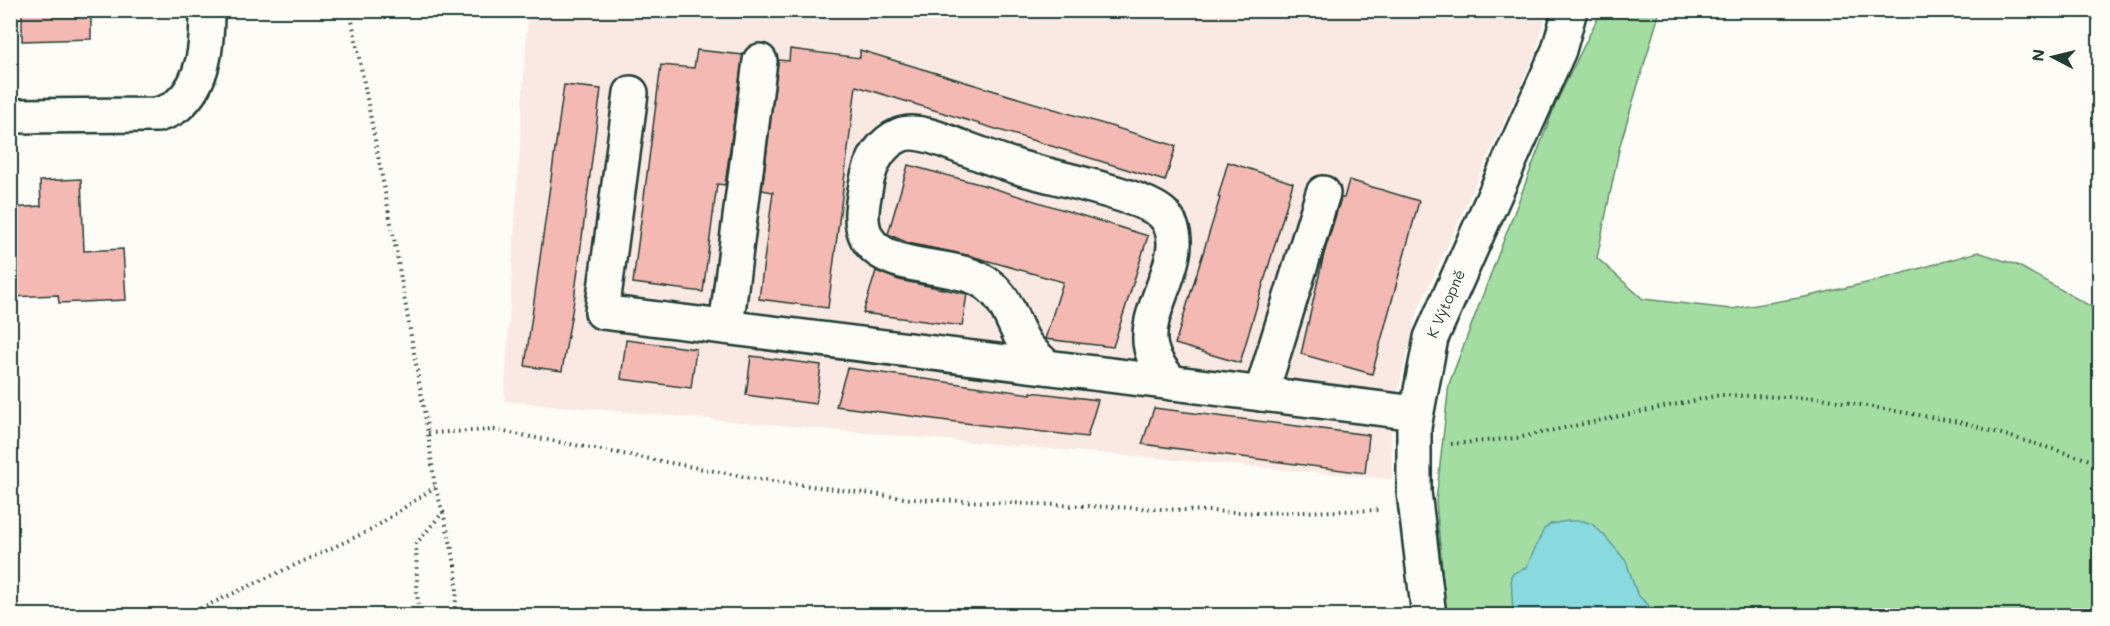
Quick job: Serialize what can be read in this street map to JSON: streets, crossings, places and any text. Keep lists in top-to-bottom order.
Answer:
{
  "streets": {
    "street": ["K Výtopně"]
  },
  "north": "left"
}
